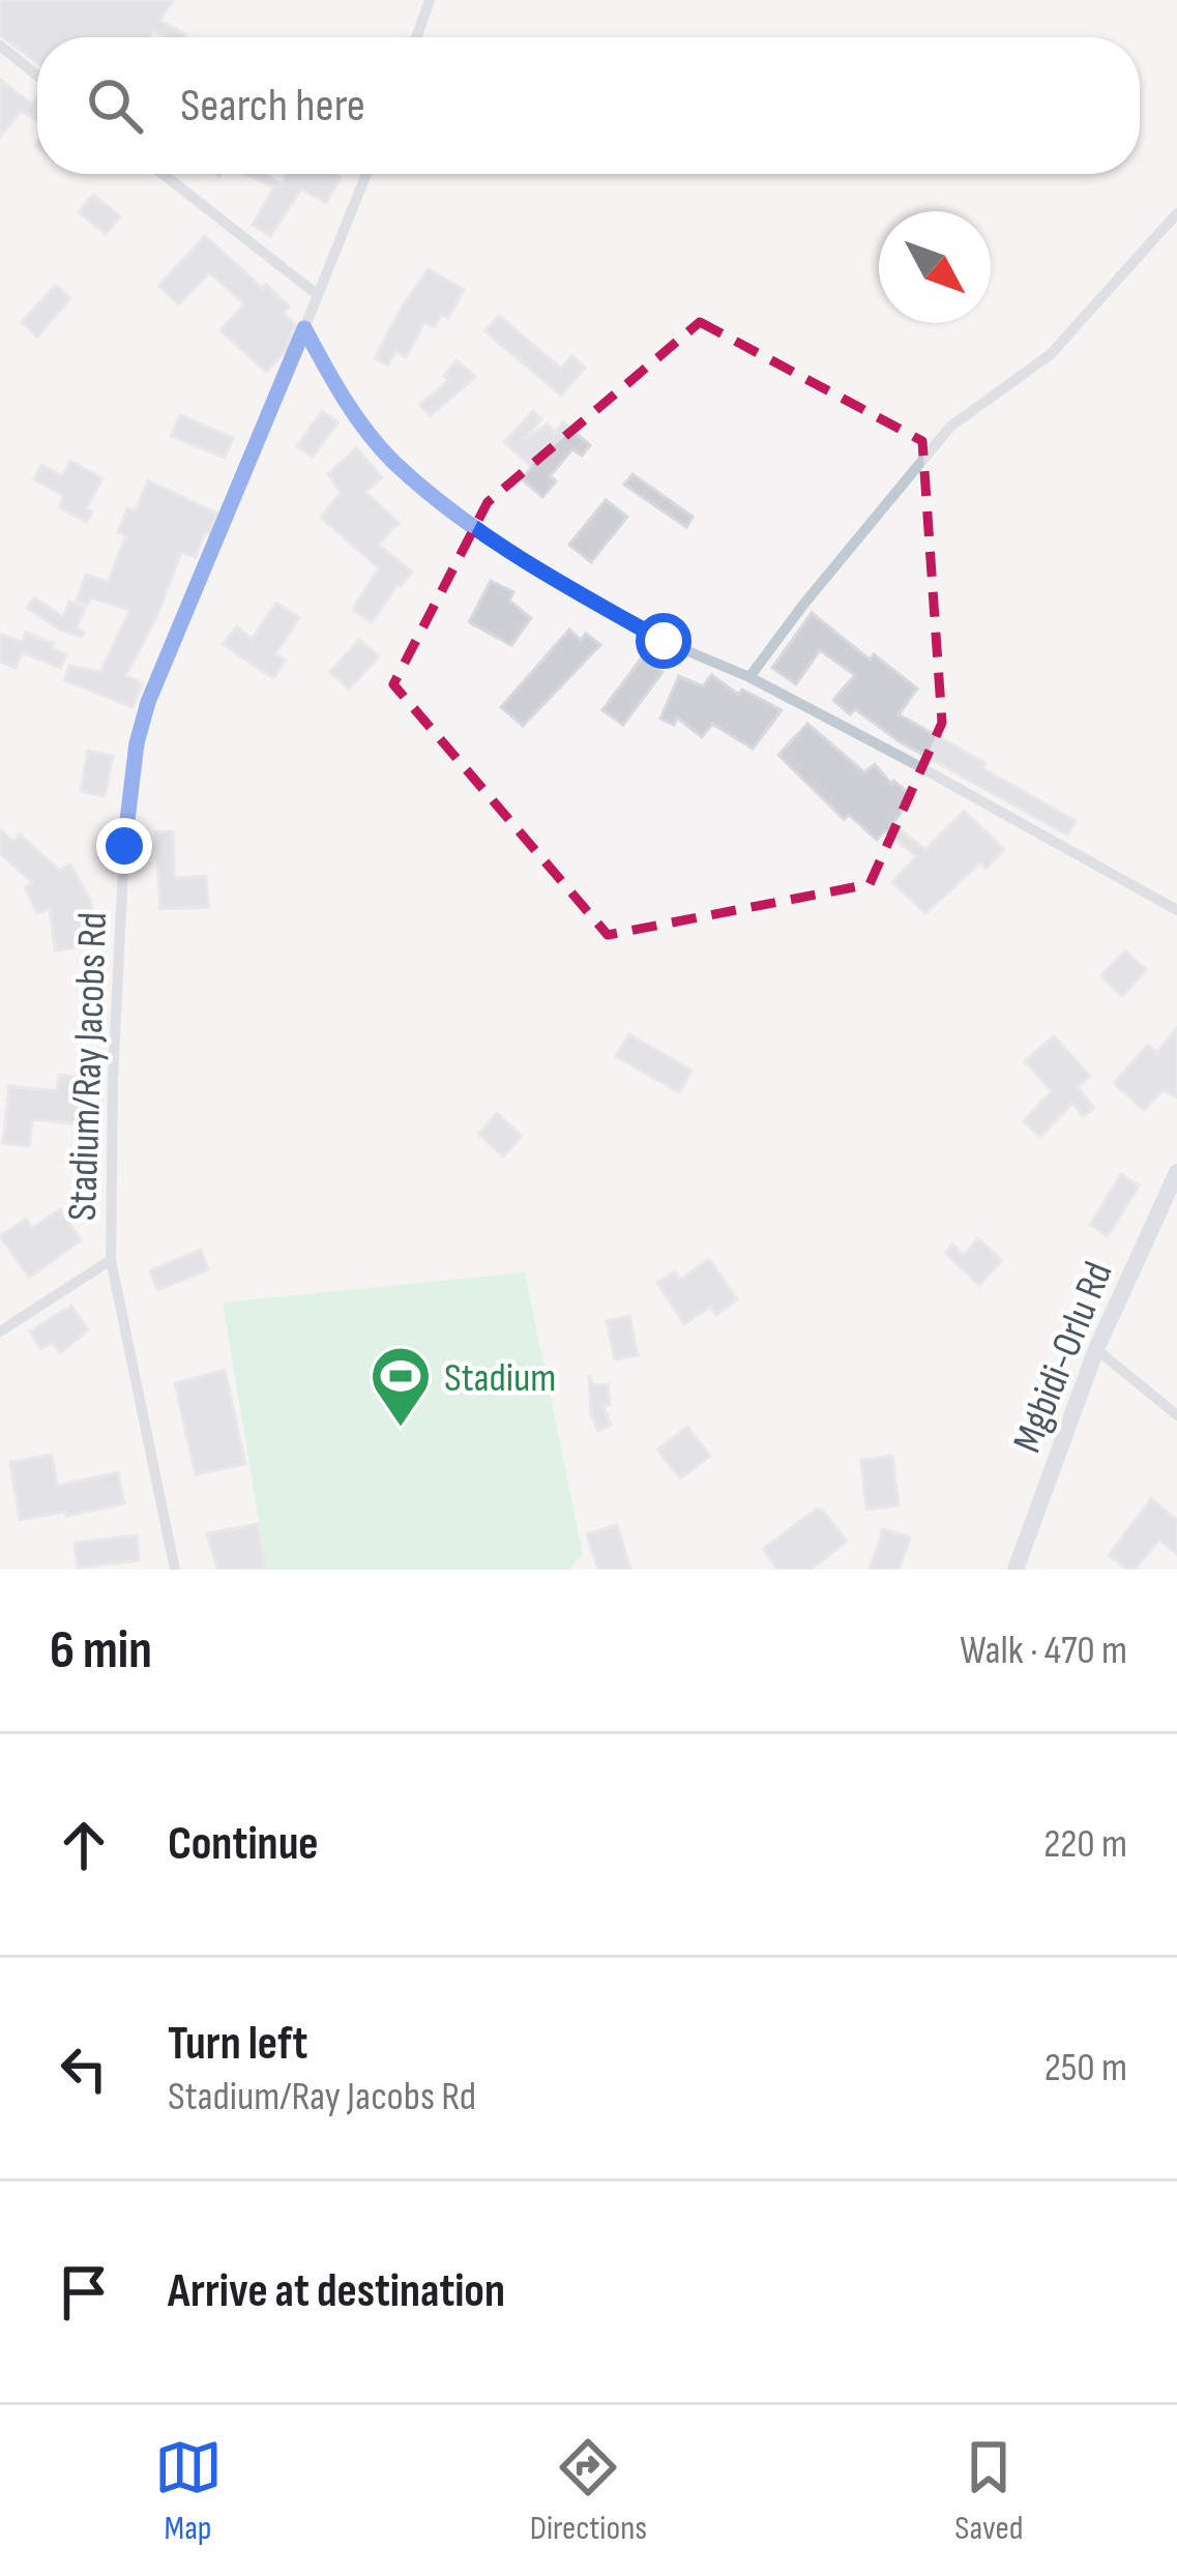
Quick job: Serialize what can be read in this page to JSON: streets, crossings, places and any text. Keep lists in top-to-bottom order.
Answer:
{
  "streets": {
    "main road": ["Mgbidi-Orlu Rd"],
    "street": ["Stadium/Ray Jacobs Rd"]
  },
  "places": {
    "sports": ["Stadium"]
  },
  "north": "bottom right",
  "page": {
    "search": "Search here",
    "heading": ["6 min", "Walk · 470 m"],
    "list": [
      ["Continue", "220 m"],
      ["Turn left", "Stadium/Ray Jacobs Rd", "250 m"],
      "Arrive at destination"
    ],
    "nav": ["Map", "Directions", "Saved"]
  }
}
